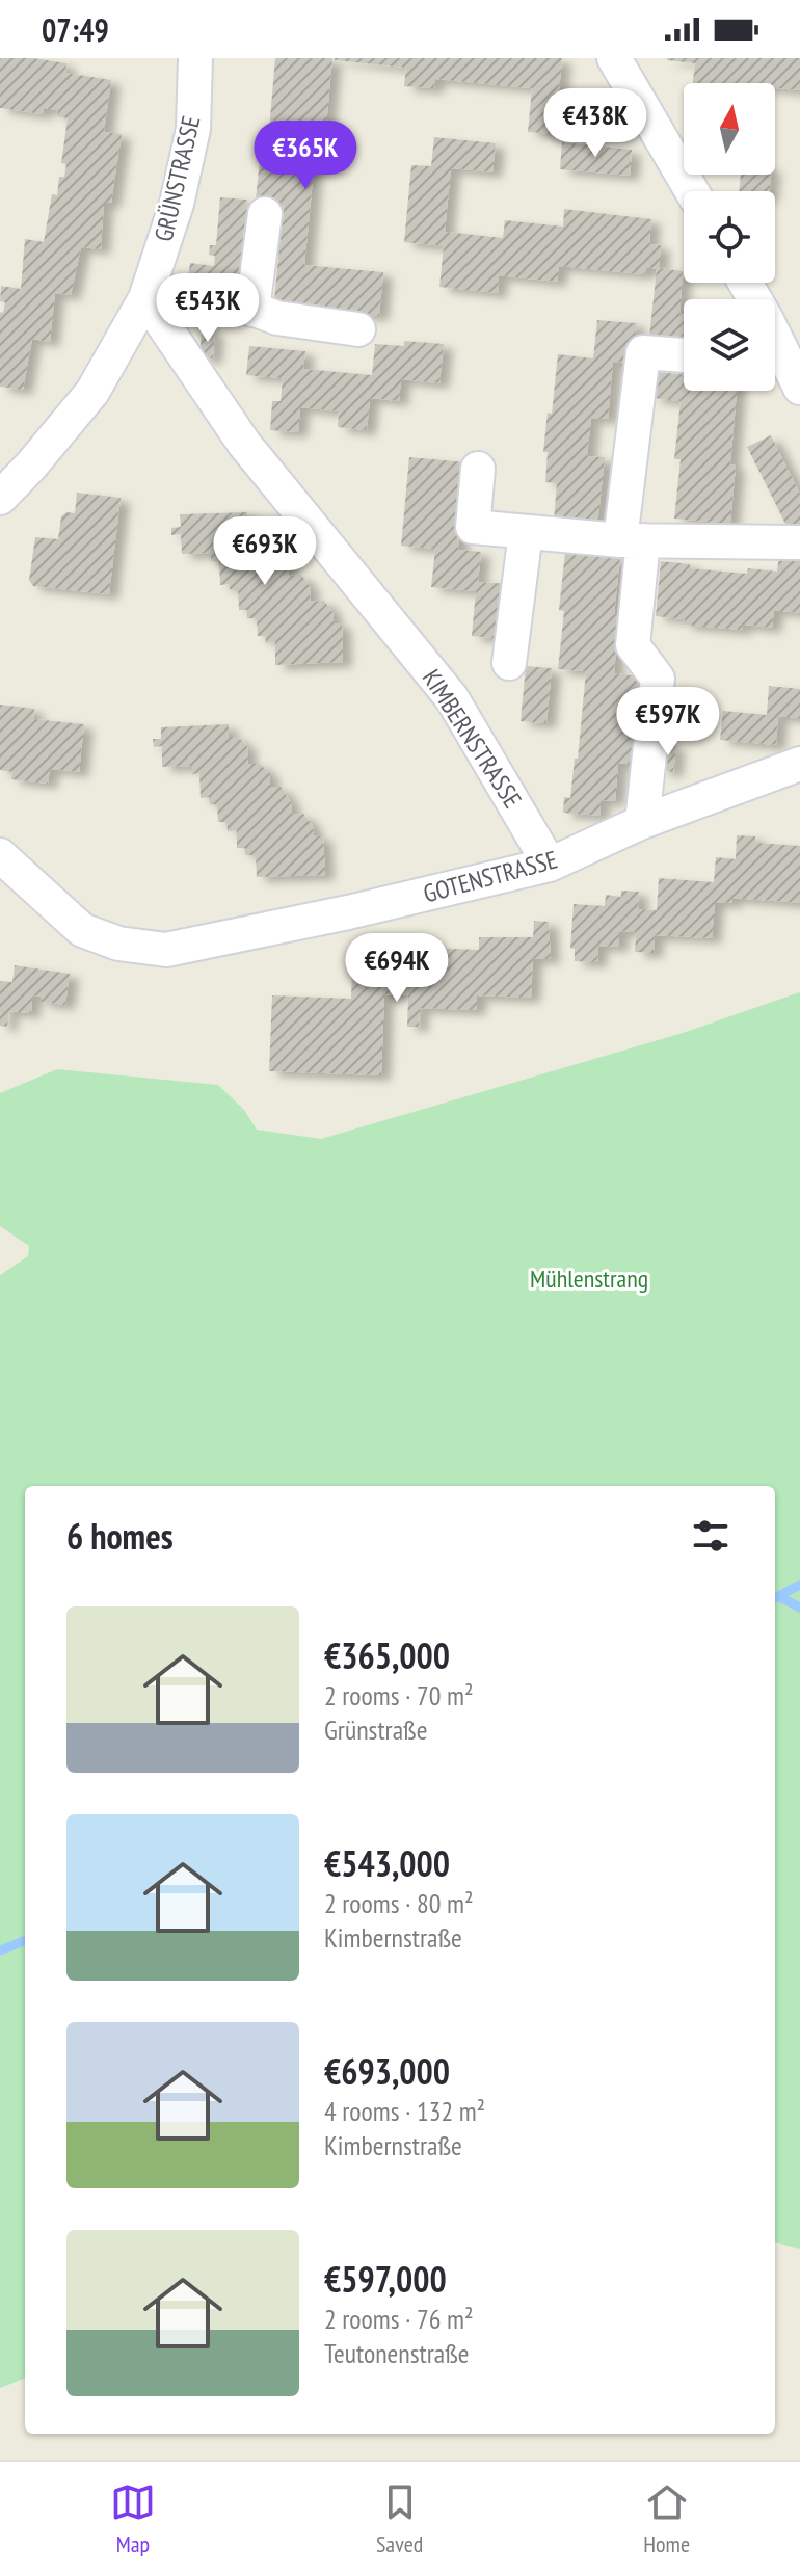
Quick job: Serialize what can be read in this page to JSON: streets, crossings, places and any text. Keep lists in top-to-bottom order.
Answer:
{
  "streets": {
    "street": ["GRÜNSTRASSE", "KIMBERNSTRASSE", "GOTENSTRASSE"]
  },
  "crossings": [
    ["GRÜNSTRASSE", "KIMBERNSTRASSE"],
    ["KIMBERNSTRASSE", "GOTENSTRASSE"]
  ],
  "parks": ["Mühlenstrang"],
  "north": "top",
  "page": {
    "status": "07:49",
    "price": [
      "€438K",
      "€365K",
      "€543K",
      "€693K",
      "€597K",
      "€694K"
    ],
    "heading": "6 homes",
    "list": [
      {
        "name": "€365,000",
        "note": "2 rooms · 70 m² · Grünstraße"
      },
      {
        "name": "€543,000",
        "note": "2 rooms · 80 m² · Kimbernstraße"
      },
      {
        "name": "€693,000",
        "note": "4 rooms · 132 m² · Kimbernstraße"
      },
      {
        "name": "€597,000",
        "note": "2 rooms · 76 m² · Teutonenstraße"
      }
    ],
    "tabs": ["Map", "Saved", "Home"]
  }
}
